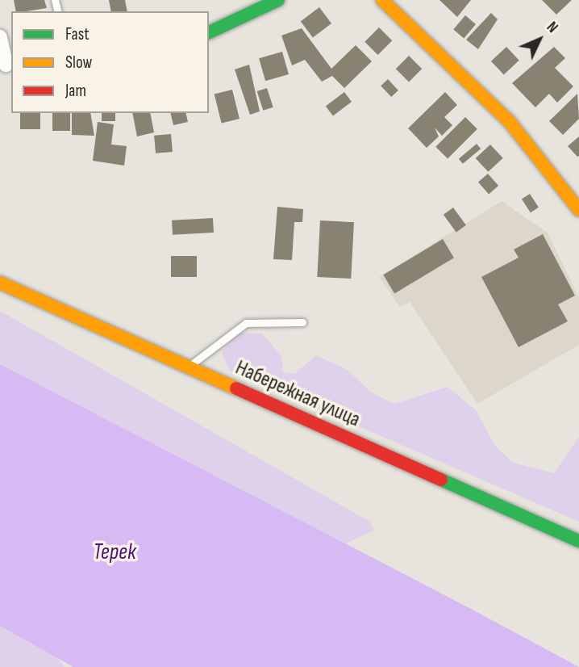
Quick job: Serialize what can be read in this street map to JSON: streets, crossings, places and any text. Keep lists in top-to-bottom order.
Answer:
{
  "streets": {
    "street": ["Набережная улица"]
  },
  "water": ["Терек"],
  "legend": ["Fast", "Slow", "Jam"],
  "north": "top right"
}
